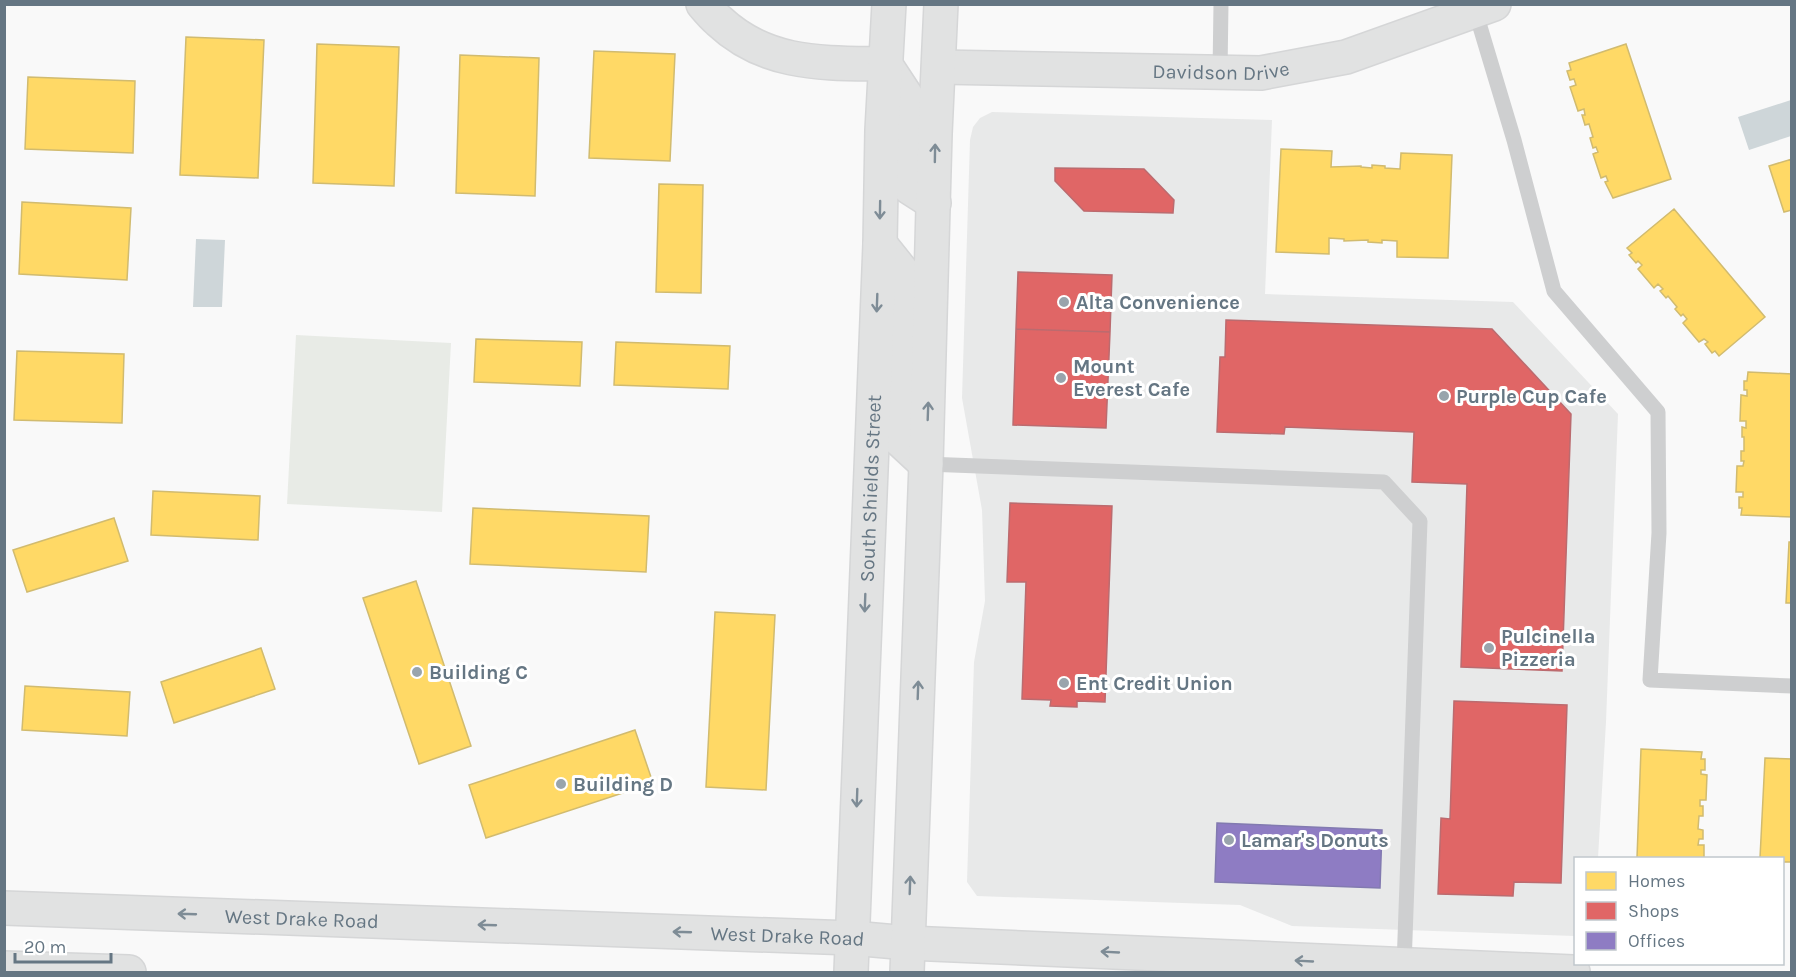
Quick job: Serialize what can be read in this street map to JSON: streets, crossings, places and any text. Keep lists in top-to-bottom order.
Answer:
{
  "streets": {
    "main road": ["Davidson Drive", "South Shields Street", "West Drake Road"]
  },
  "crossings": [
    ["South Shields Street", "West Drake Road"]
  ],
  "one_way": ["West Drake Road"],
  "places": [
    "Alta Convenience",
    "Mount Everest Cafe",
    "Purple Cup Cafe",
    "Pulcinella Pizzeria",
    "Building C",
    "Ent Credit Union",
    "Building D",
    "Lamar's Donuts"
  ],
  "legend": ["Homes", "Shops", "Offices"],
  "scale_bar": "20 m"
}
